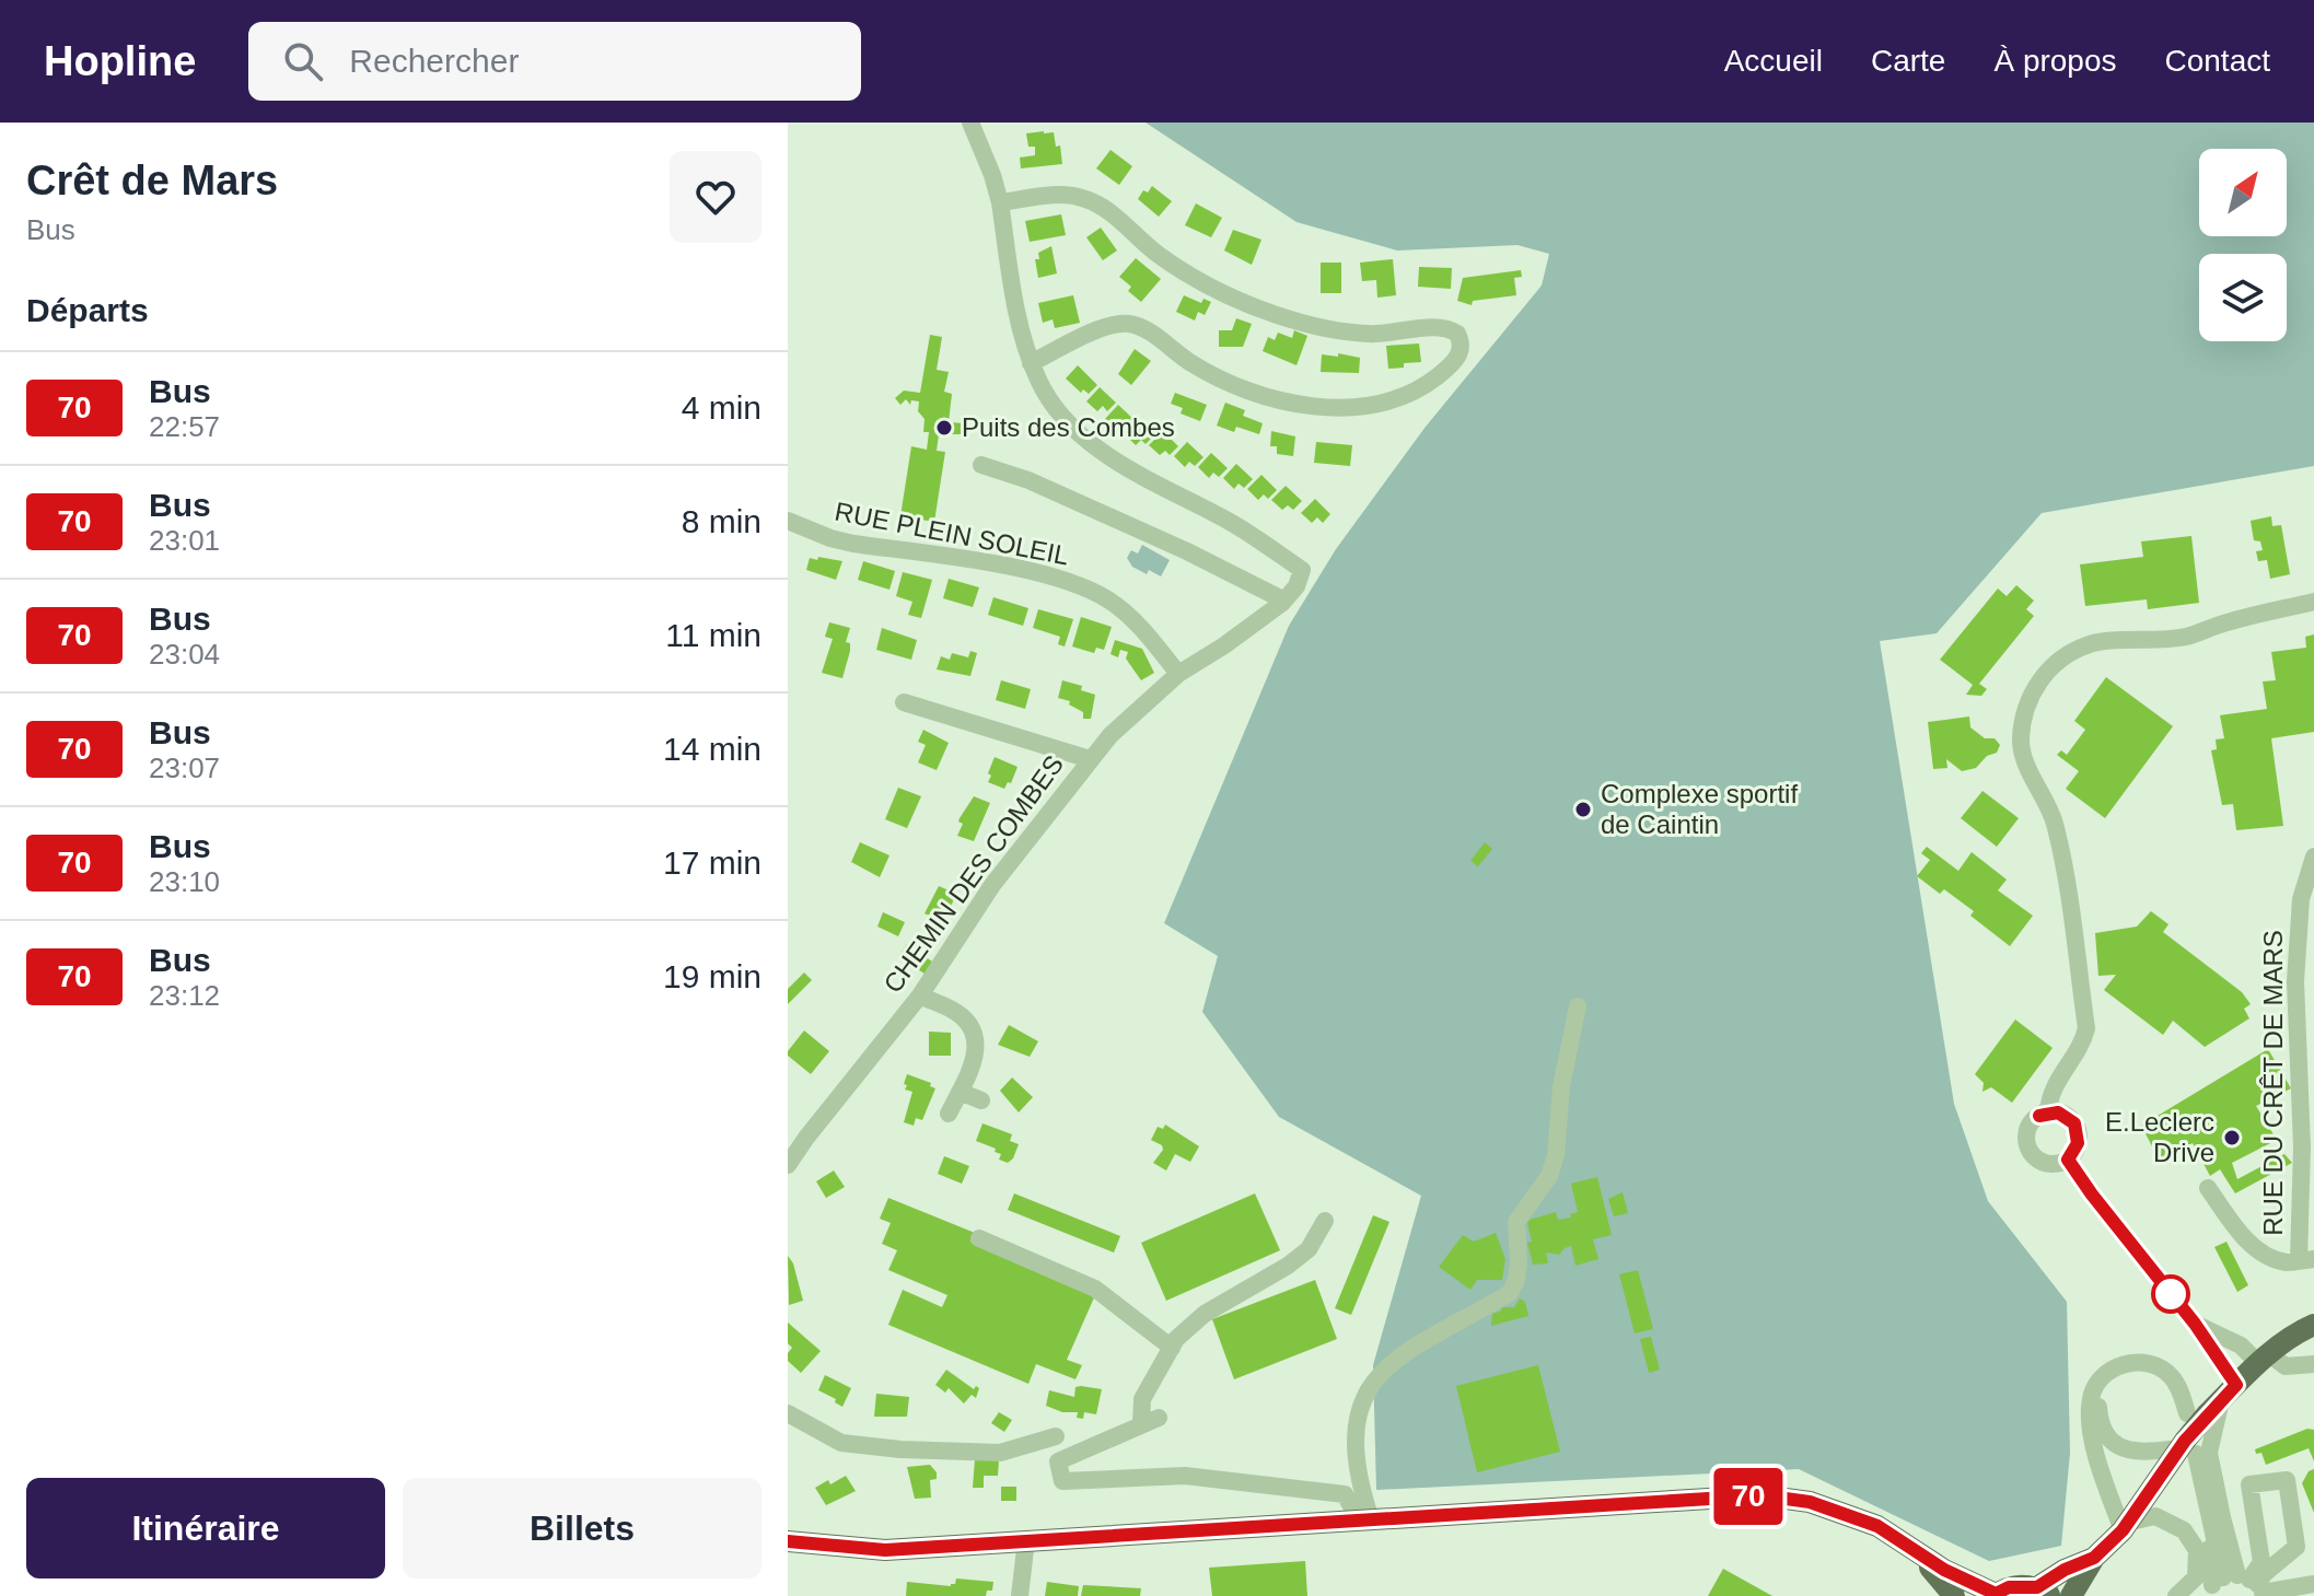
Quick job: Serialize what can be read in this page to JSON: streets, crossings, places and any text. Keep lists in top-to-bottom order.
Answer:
{
  "streets": {
    "street": ["RUE PLEIN SOLEIL", "CHEMIN DES COMBES", "RUE DU CRÊT DE MARS"]
  },
  "crossings": [
    ["RUE PLEIN SOLEIL", "CHEMIN DES COMBES"]
  ],
  "places": ["Puits des Combes", "Complexe sportif de Caintin", "E.Leclerc Drive"],
  "lines": ["bus line 70"],
  "north": "top right",
  "page": {
    "header": "Hopline",
    "search": "Rechercher",
    "nav": [
      "Accueil",
      "Carte",
      "À propos",
      "Contact"
    ],
    "heading": [
      ["Crêt de Mars", "Bus"],
      "Départs"
    ],
    "on_map": "70",
    "list": [
      {
        "mark": "70",
        "name": "Bus",
        "note": "22:57",
        "value": "4 min"
      },
      {
        "mark": "70",
        "name": "Bus",
        "note": "23:01",
        "value": "8 min"
      },
      {
        "mark": "70",
        "name": "Bus",
        "note": "23:04",
        "value": "11 min"
      },
      {
        "mark": "70",
        "name": "Bus",
        "note": "23:07",
        "value": "14 min"
      },
      {
        "mark": "70",
        "name": "Bus",
        "note": "23:10",
        "value": "17 min"
      },
      {
        "mark": "70",
        "name": "Bus",
        "note": "23:12",
        "value": "19 min"
      }
    ],
    "buttons": ["Itinéraire", "Billets"]
  }
}
